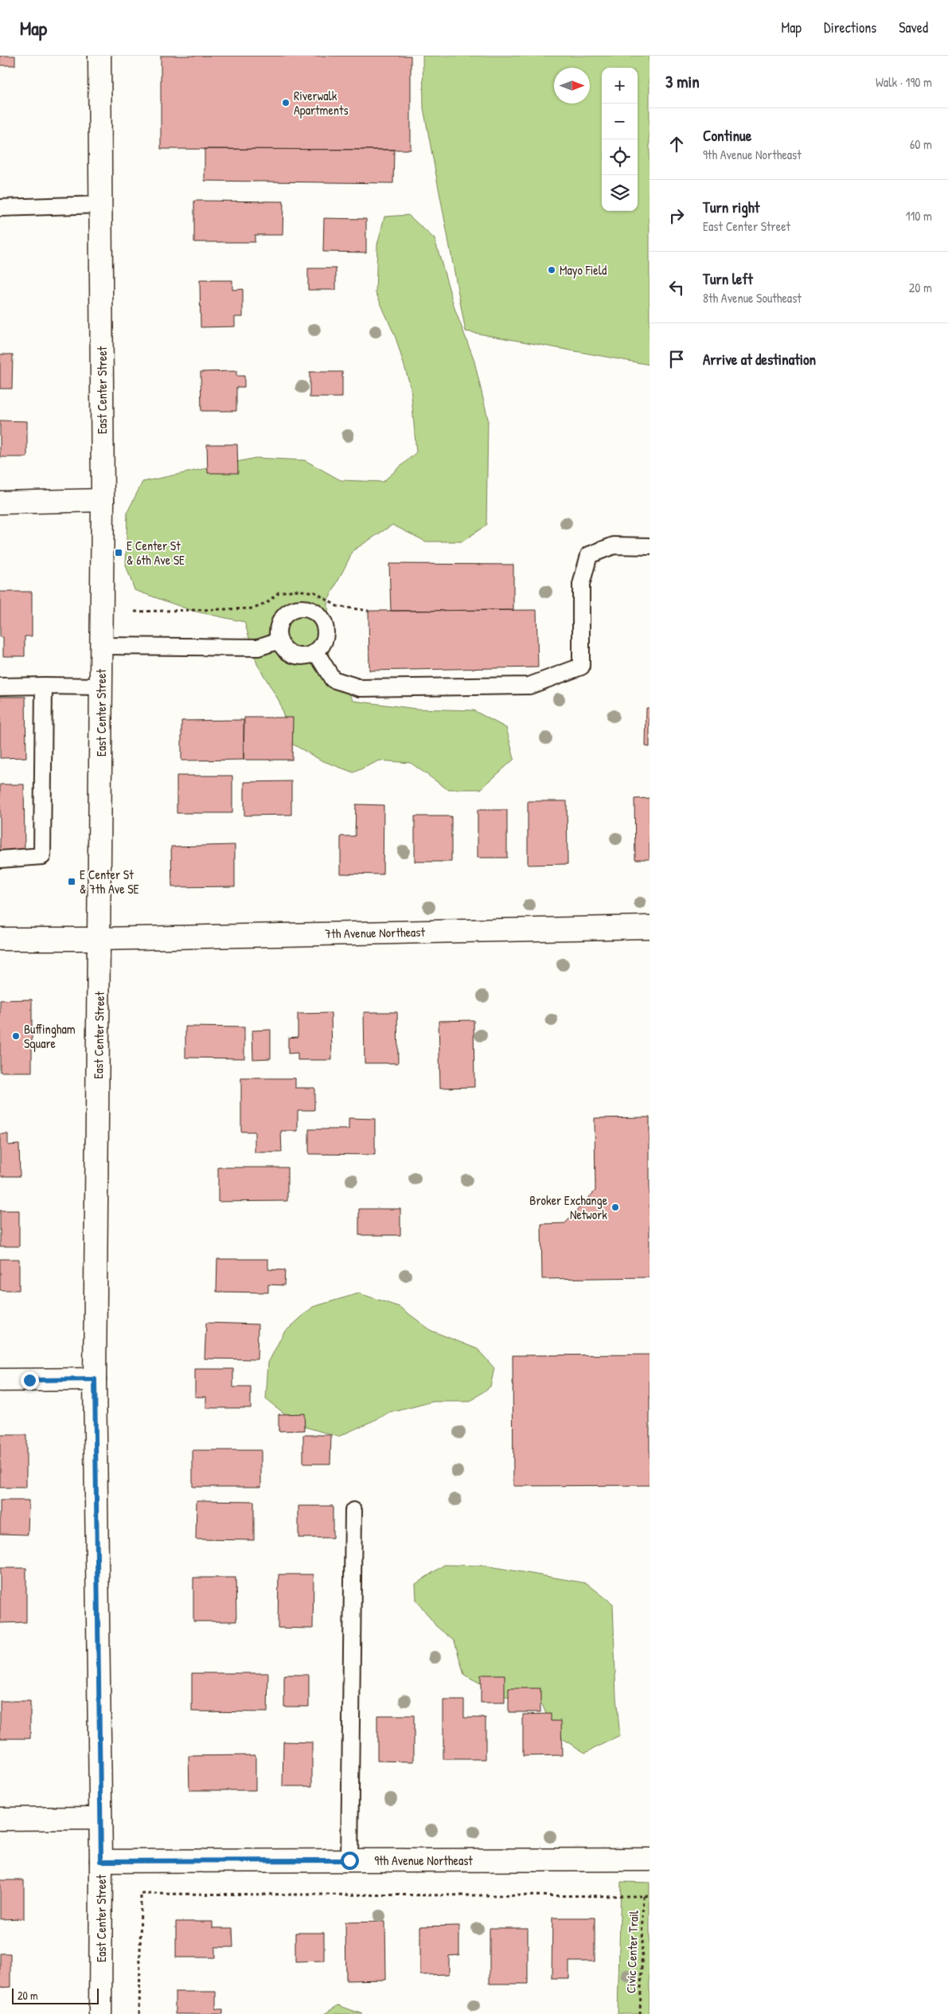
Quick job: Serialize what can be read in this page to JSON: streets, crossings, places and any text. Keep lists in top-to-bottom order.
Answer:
{
  "streets": {
    "street": ["East Center Street", "7th Avenue Northeast", "9th Avenue Northeast"],
    "path": ["Civic Center Trail"]
  },
  "crossings": [
    ["East Center Street", "7th Avenue Northeast"],
    ["East Center Street", "9th Avenue Northeast"]
  ],
  "places": {
    "other": [
      "Riverwalk Apartments",
      "Mayo Field",
      "Buffingham Square",
      "Broker Exchange Network"
    ],
    "transit": ["E Center St & 6th Ave SE", "E Center St & 7th Ave SE"]
  },
  "scale_bar": "20 m",
  "north": "right",
  "page": {
    "header": "Map",
    "nav": ["Map", "Directions", "Saved"],
    "heading": ["3 min", "Walk · 190 m"],
    "map_buttons": ["+", "−"],
    "list": [
      ["Continue", "9th Avenue Northeast", "60 m"],
      ["Turn right", "East Center Street", "110 m"],
      ["Turn left", "8th Avenue Southeast", "20 m"],
      "Arrive at destination"
    ],
    "scale": "20 m"
  }
}
